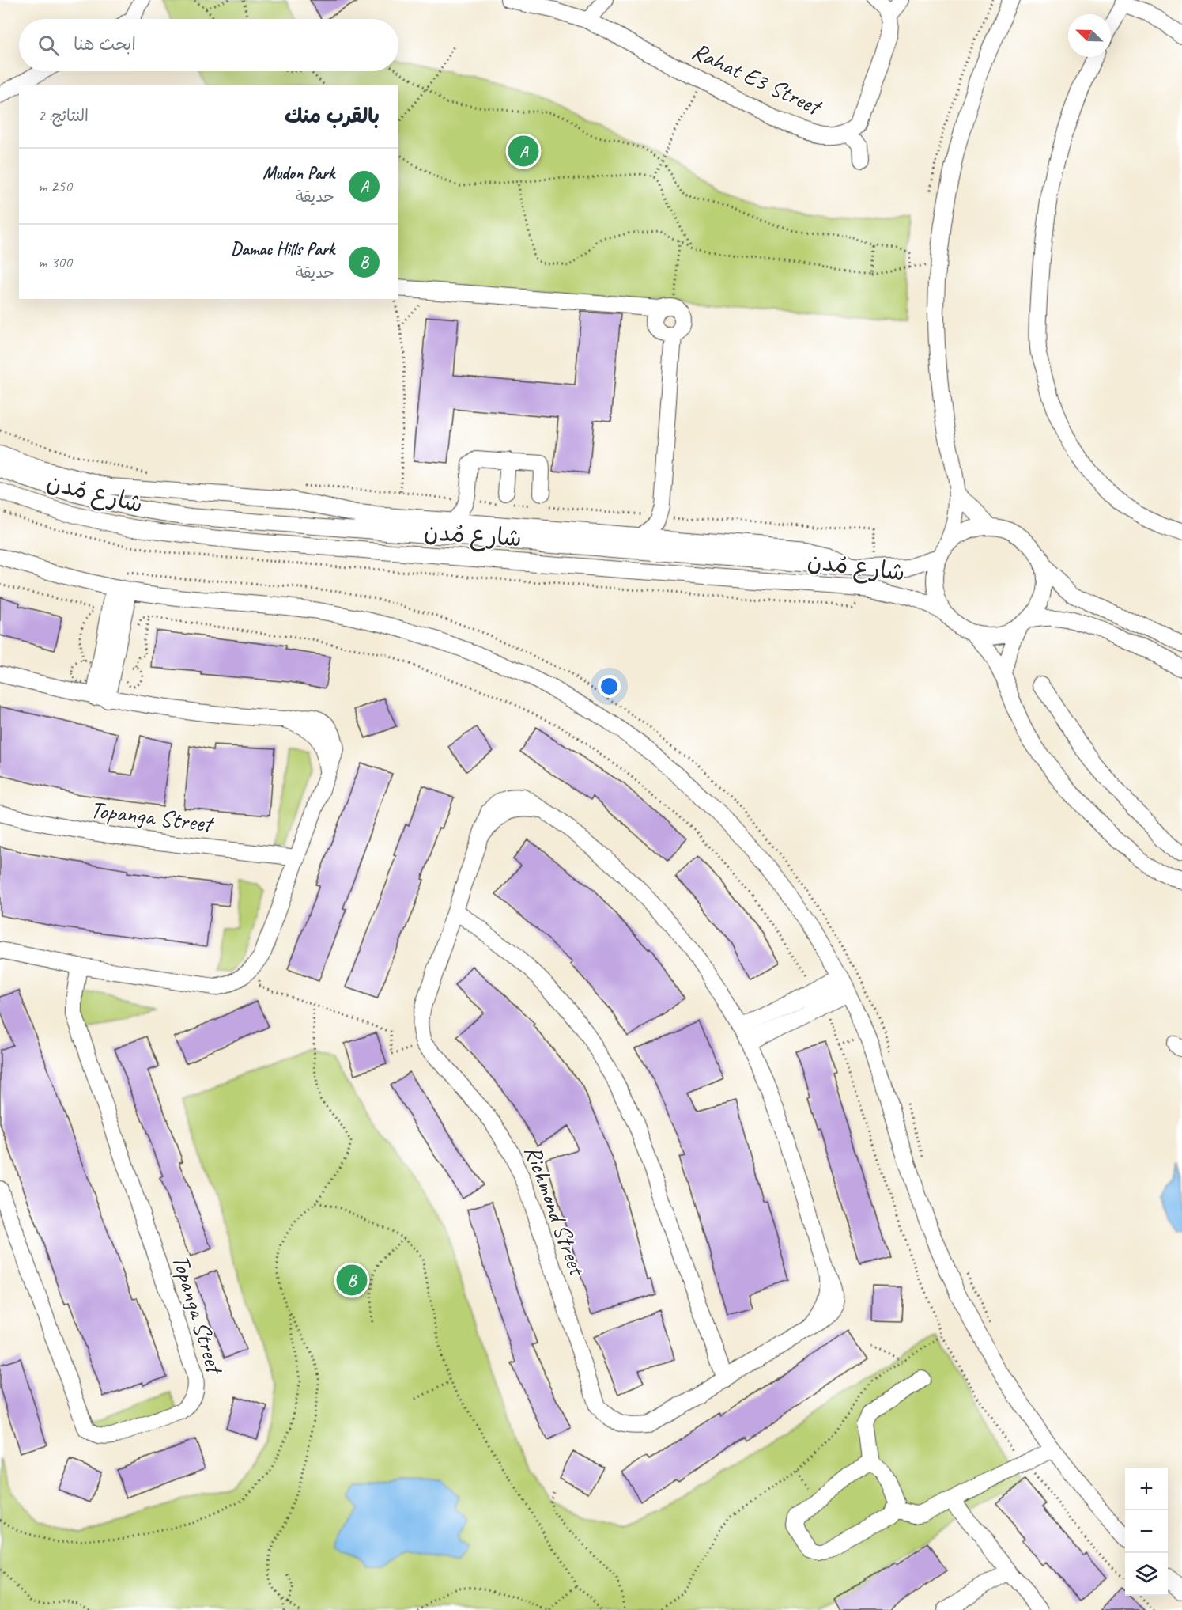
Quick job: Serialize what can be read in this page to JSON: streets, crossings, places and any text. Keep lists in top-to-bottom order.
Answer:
{
  "streets": {
    "street": [
      "Rahat E3 Street",
      "شارع مُدن",
      "Topanga Street",
      "Richmond Street"
    ]
  },
  "north": "top left",
  "page": {
    "search": "ابحث هنا",
    "heading": ["بالقرب منك", "النتائج: 2"],
    "pins": ["A", "B"],
    "list": [
      {
        "mark": "A",
        "name": "Mudon Park",
        "note": "حديقة",
        "value": "250 m"
      },
      {
        "mark": "B",
        "name": "Damac Hills Park",
        "note": "حديقة",
        "value": "300 m"
      }
    ],
    "map_buttons": ["+", "−"]
  }
}
